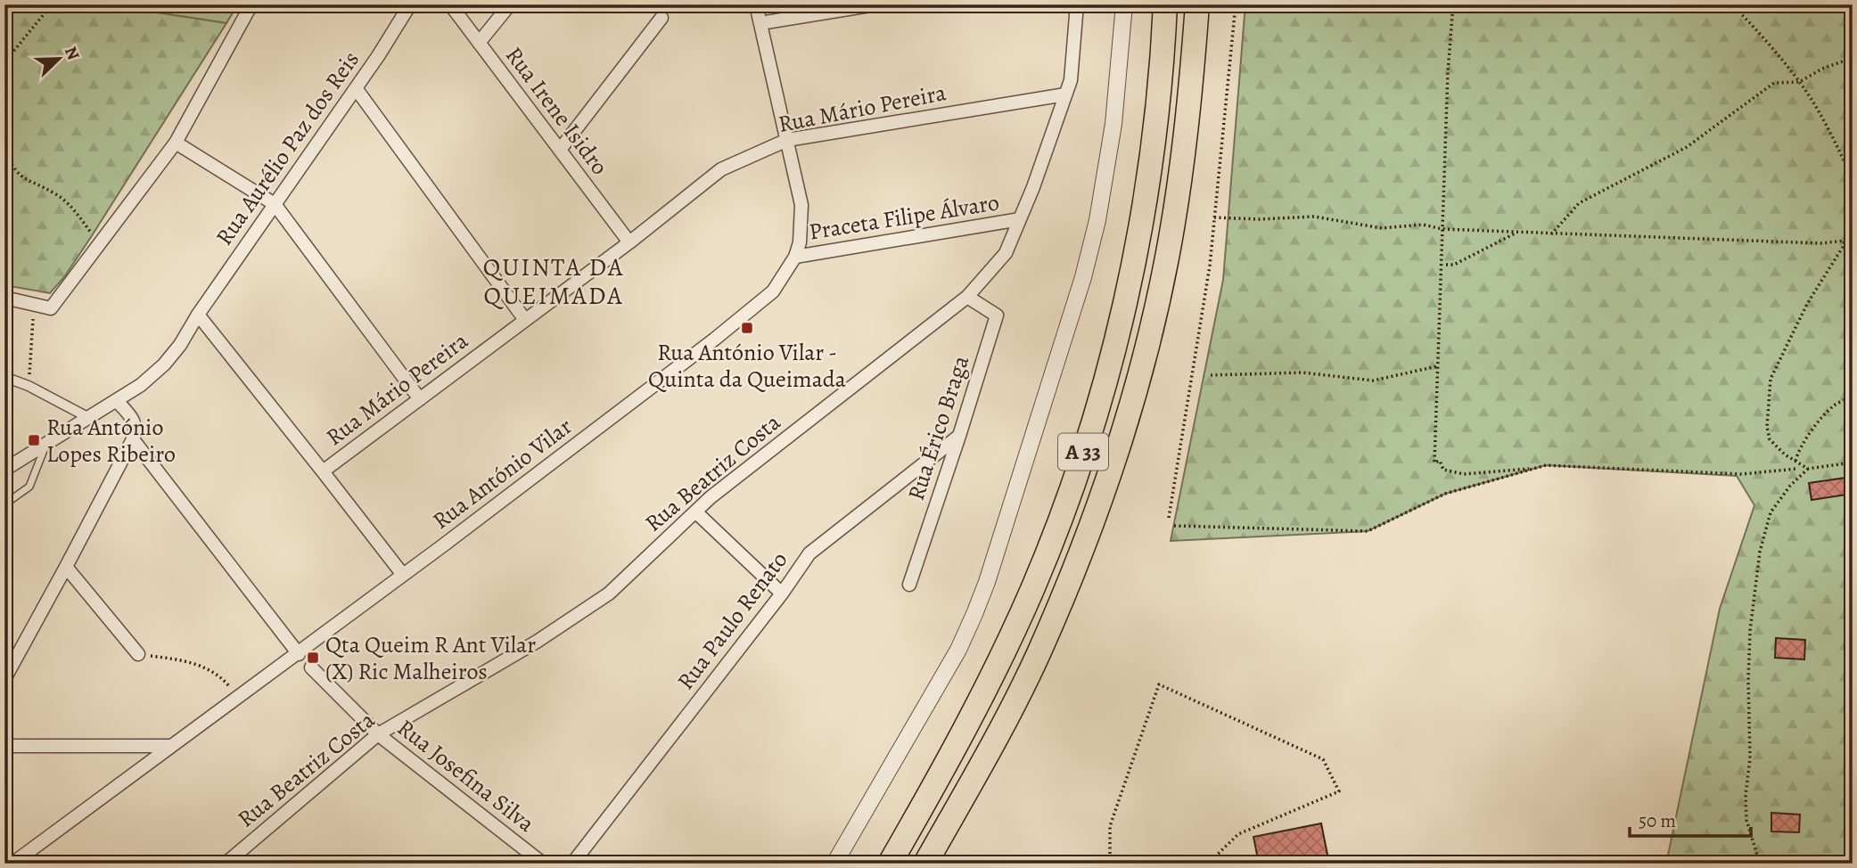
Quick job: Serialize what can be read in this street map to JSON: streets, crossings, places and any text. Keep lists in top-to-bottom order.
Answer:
{
  "streets": {
    "highway": ["A 33"],
    "street": [
      "Rua Mário Pereira",
      "Rua Irene Isidro",
      "Rua Aurélio Paz dos Reis",
      "Praceta Filipe Álvaro",
      "Rua Érico Braga",
      "Rua Beatriz Costa",
      "Rua António Vilar",
      "Rua Paulo Renato",
      "Rua Josefina Silva"
    ]
  },
  "crossings": [
    ["Rua Mário Pereira", "Rua Irene Isidro"],
    ["Rua Mário Pereira", "Rua Beatriz Costa"],
    ["Rua Mário Pereira", "Rua António Vilar"],
    ["Praceta Filipe Álvaro", "Rua Beatriz Costa"],
    ["Praceta Filipe Álvaro", "Rua António Vilar"],
    ["Rua Érico Braga", "Rua Beatriz Costa"],
    ["Rua Érico Braga", "Rua Paulo Renato"],
    ["Rua Beatriz Costa", "Rua Josefina Silva"]
  ],
  "districts": ["QUINTA DA QUEIMADA"],
  "places": {
    "transit": ["Rua António Vilar - Quinta da Queimada", "Rua António Lopes Ribeiro", "Qta Queim R Ant Vilar (X) Ric Malheiros"]
  },
  "scale_bar": "50 m",
  "north": "top right"
}
